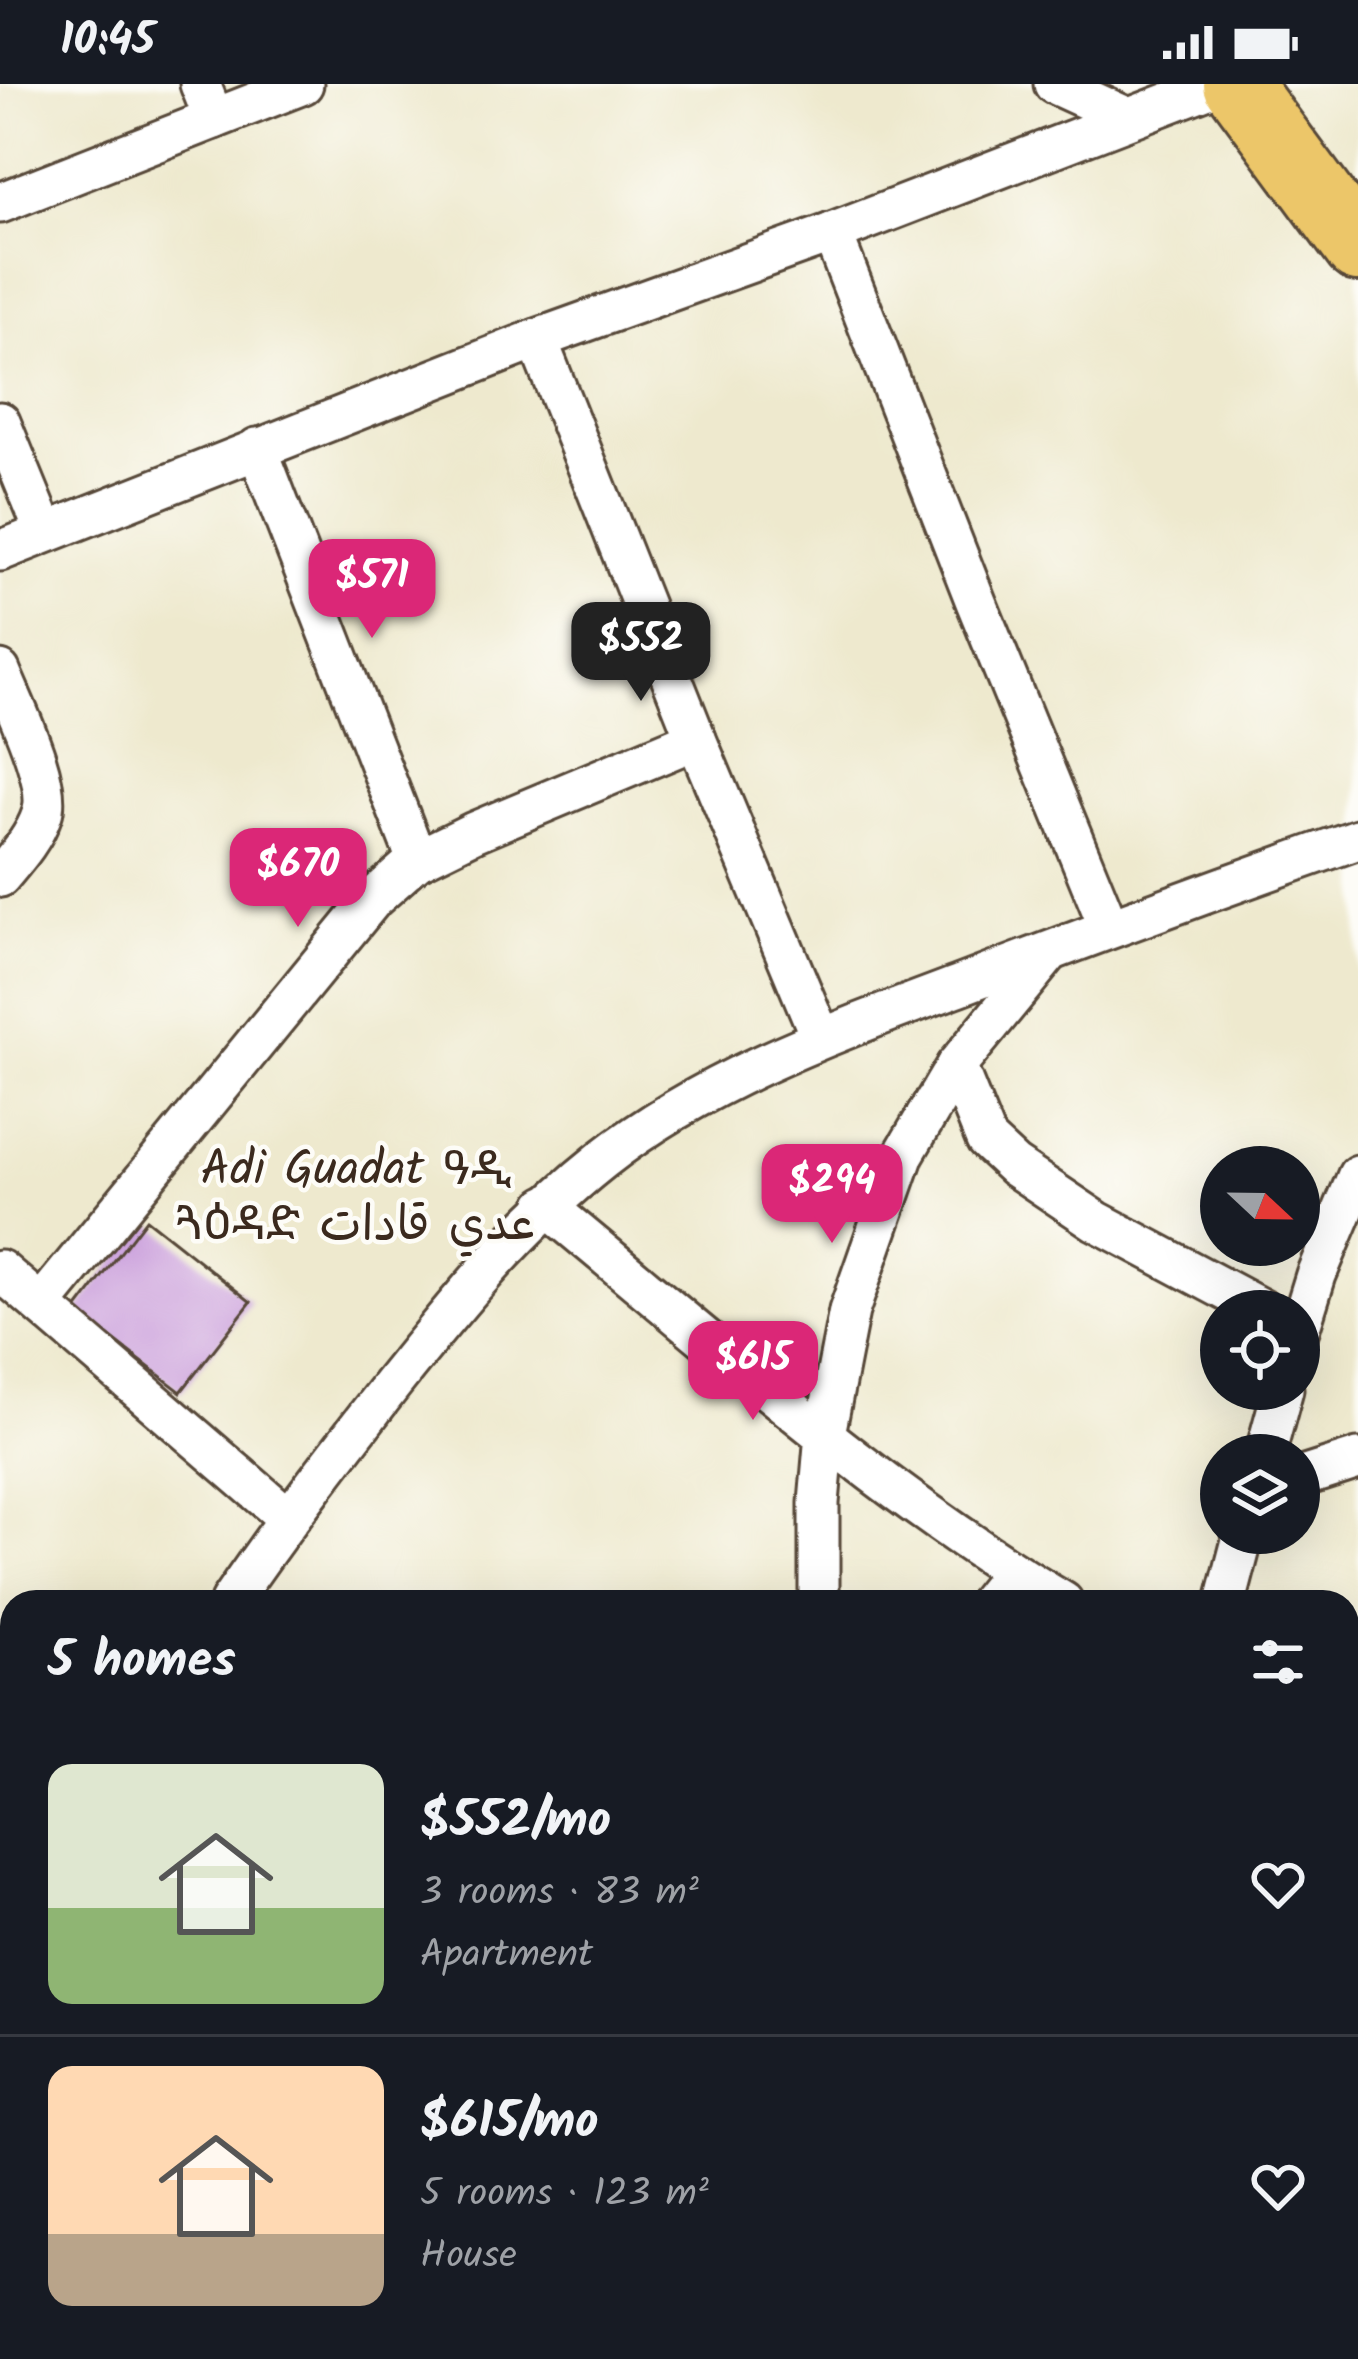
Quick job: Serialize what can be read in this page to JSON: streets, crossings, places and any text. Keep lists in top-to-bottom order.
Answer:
{
  "districts": ["Adi Guadat ዓዲ ጓዕዳድ عدي قادات"],
  "north": "right",
  "page": {
    "status": "10:45",
    "price": [
      "$571",
      "$552",
      "$670",
      "$294",
      "$615"
    ],
    "heading": "5 homes",
    "list": [
      {
        "name": "$552/mo",
        "note": "3 rooms · 83 m² · Apartment"
      },
      {
        "name": "$615/mo",
        "note": "5 rooms · 123 m² · House"
      }
    ]
  }
}
